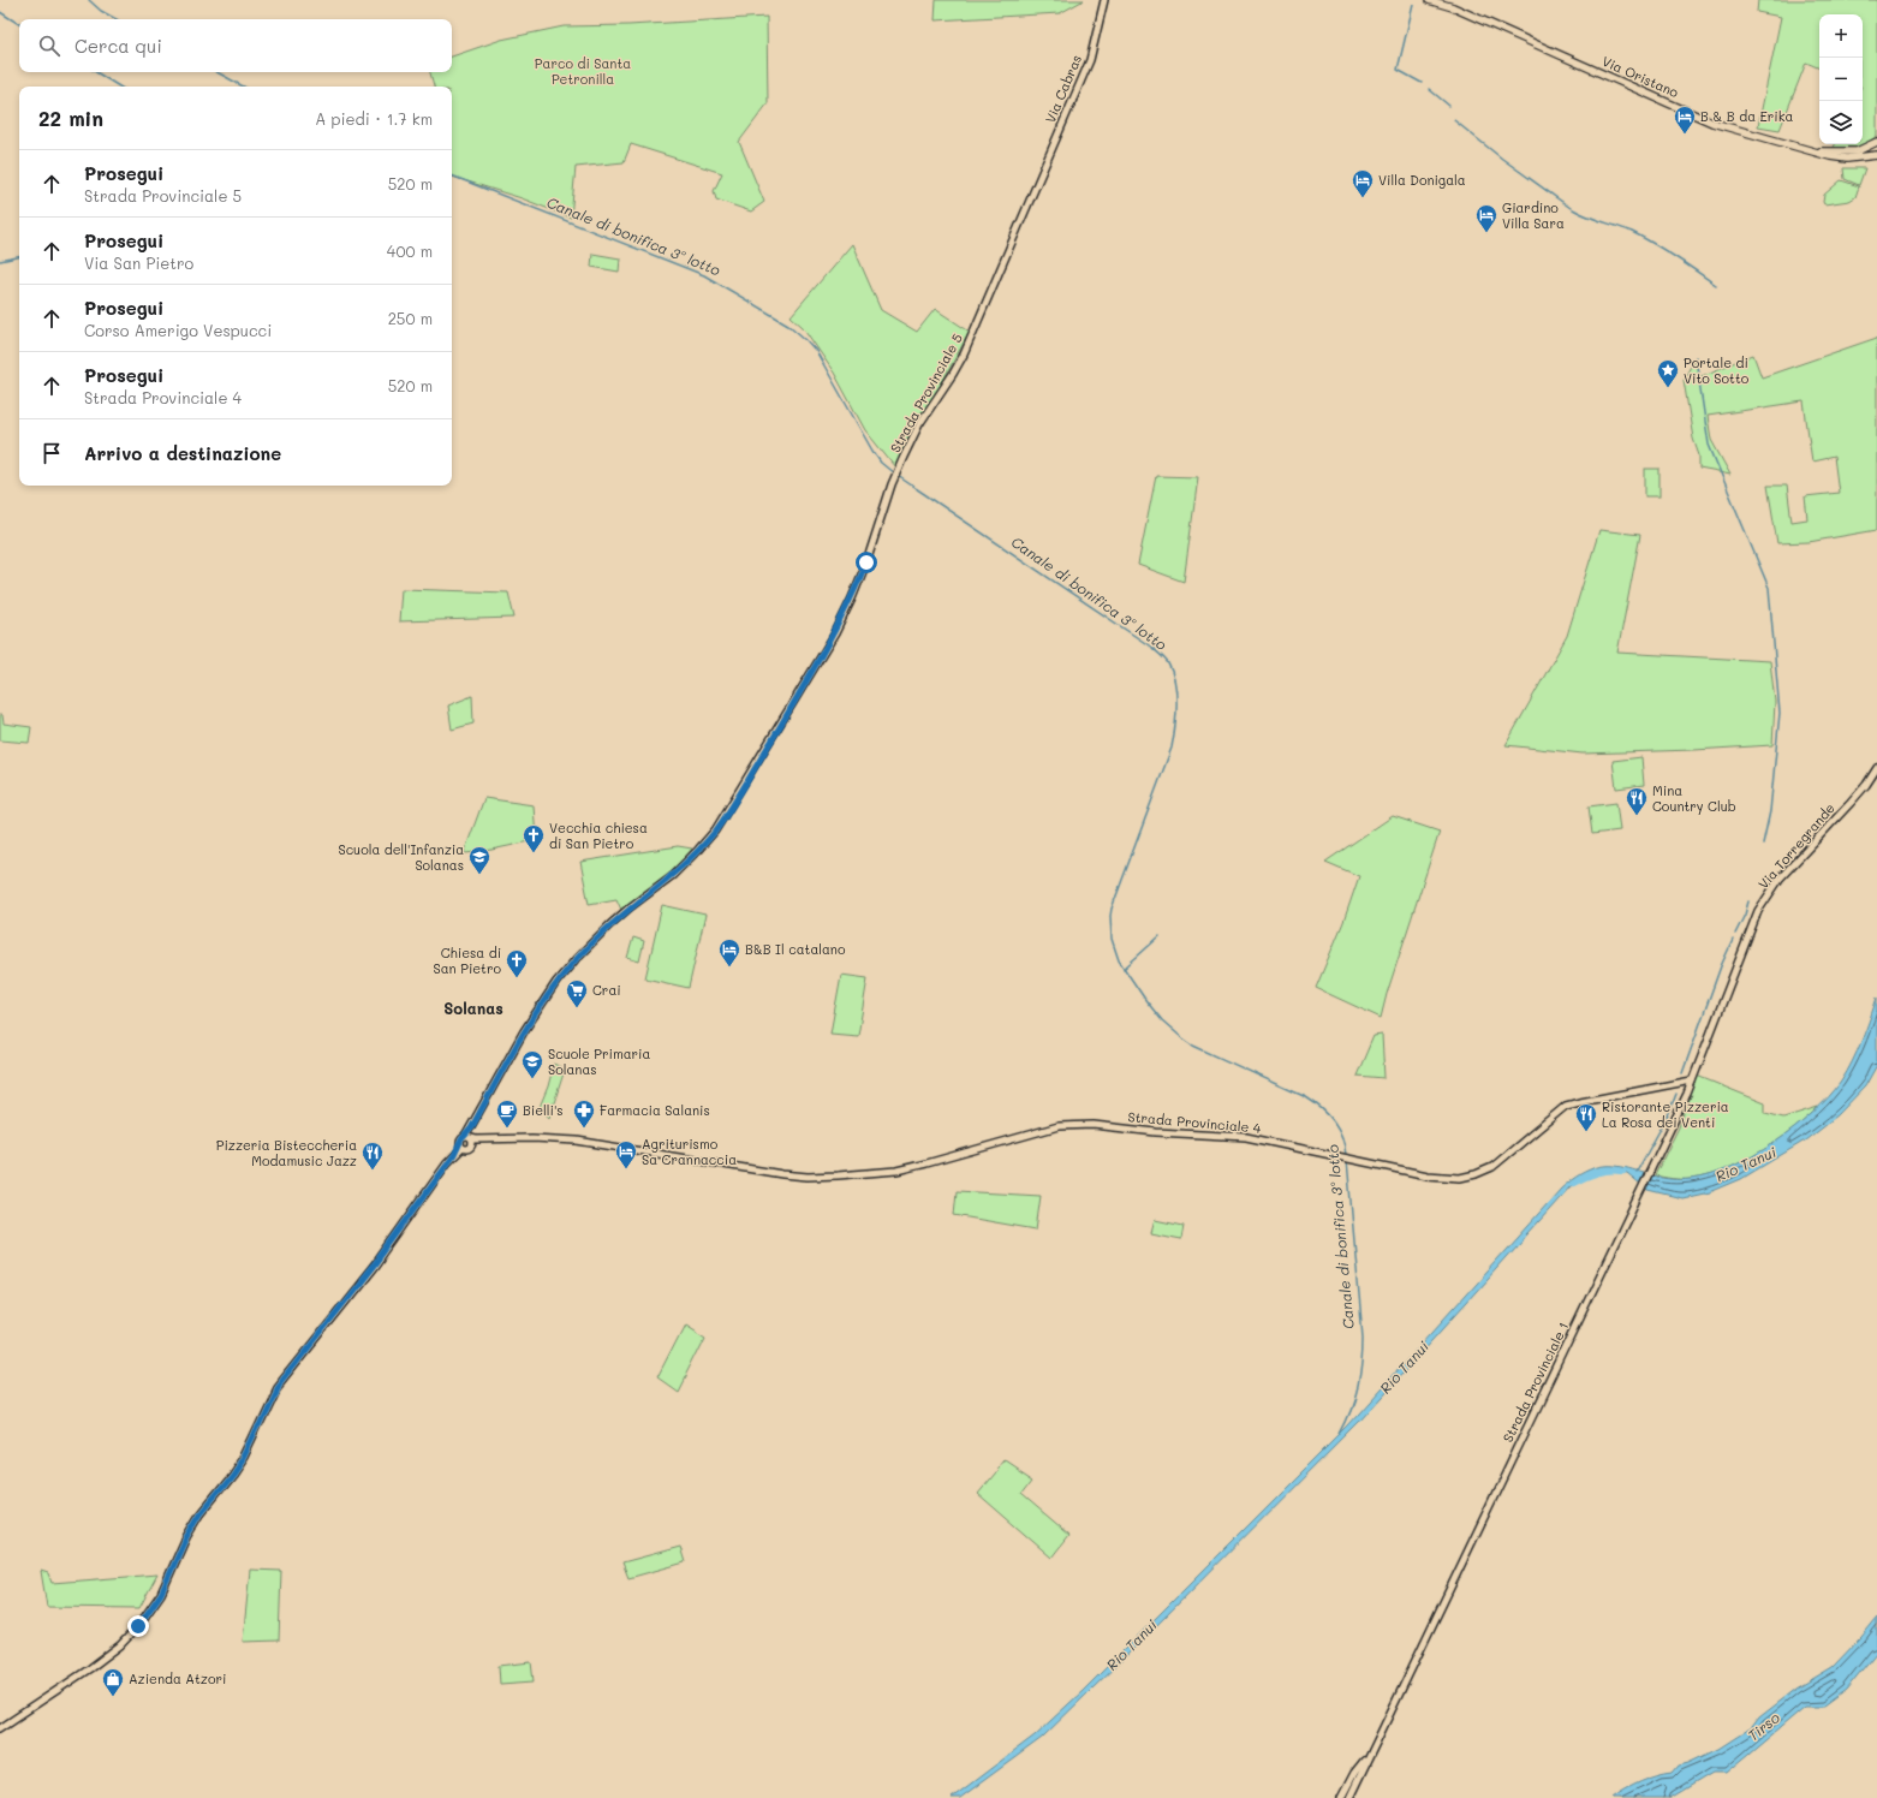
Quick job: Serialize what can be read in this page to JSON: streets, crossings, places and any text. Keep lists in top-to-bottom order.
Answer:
{
  "streets": {
    "main road": ["Via Oristano"],
    "street": [
      "Via Cabras",
      "Strada Provinciale 5",
      "Via Torregrande",
      "Strada Provinciale 4",
      "Strada Provinciale 1"
    ]
  },
  "crossings": [
    ["Via Cabras", "Strada Provinciale 5"],
    ["Strada Provinciale 5", "Strada Provinciale 4"],
    ["Via Torregrande", "Strada Provinciale 1"],
    ["Strada Provinciale 4", "Strada Provinciale 1"]
  ],
  "districts": ["Solanas"],
  "water": ["Canale di bonifica 3º lotto", "Rio Tanui", "Tirso"],
  "parks": ["Parco di Santa Petronilla"],
  "places": {
    "hotel": [
      "B & B da Erika",
      "Villa Donigala",
      "Giardino Villa Sara",
      "B&B Il catalano",
      "Agriturismo Sa Crannaccia"
    ],
    "place": ["Portale di Vito Sotto"],
    "restaurant": ["Mina Country Club", "Ristorante Pizzeria La Rosa dei Venti", "Pizzeria Bisteccheria Modamusic Jazz"],
    "church": ["Vecchia chiesa di San Pietro", "Chiesa di San Pietro"],
    "school or university": ["Scuola dell'Infanzia Solanas", "Scuole Primaria Solanas"],
    "supermarket": ["Crai"],
    "cafe": ["Bielli's"],
    "pharmacy": ["Farmacia Salanis"],
    "shop": ["Azienda Atzori"]
  },
  "page": {
    "map_buttons": ["+", "−"],
    "search": "Cerca qui",
    "heading": ["22 min", "A piedi · 1.7 km"],
    "list": [
      ["Prosegui", "Strada Provinciale 5", "520 m"],
      ["Prosegui", "Via San Pietro", "400 m"],
      ["Prosegui", "Corso Amerigo Vespucci", "250 m"],
      ["Prosegui", "Strada Provinciale 4", "520 m"],
      "Arrivo a destinazione"
    ]
  }
}
